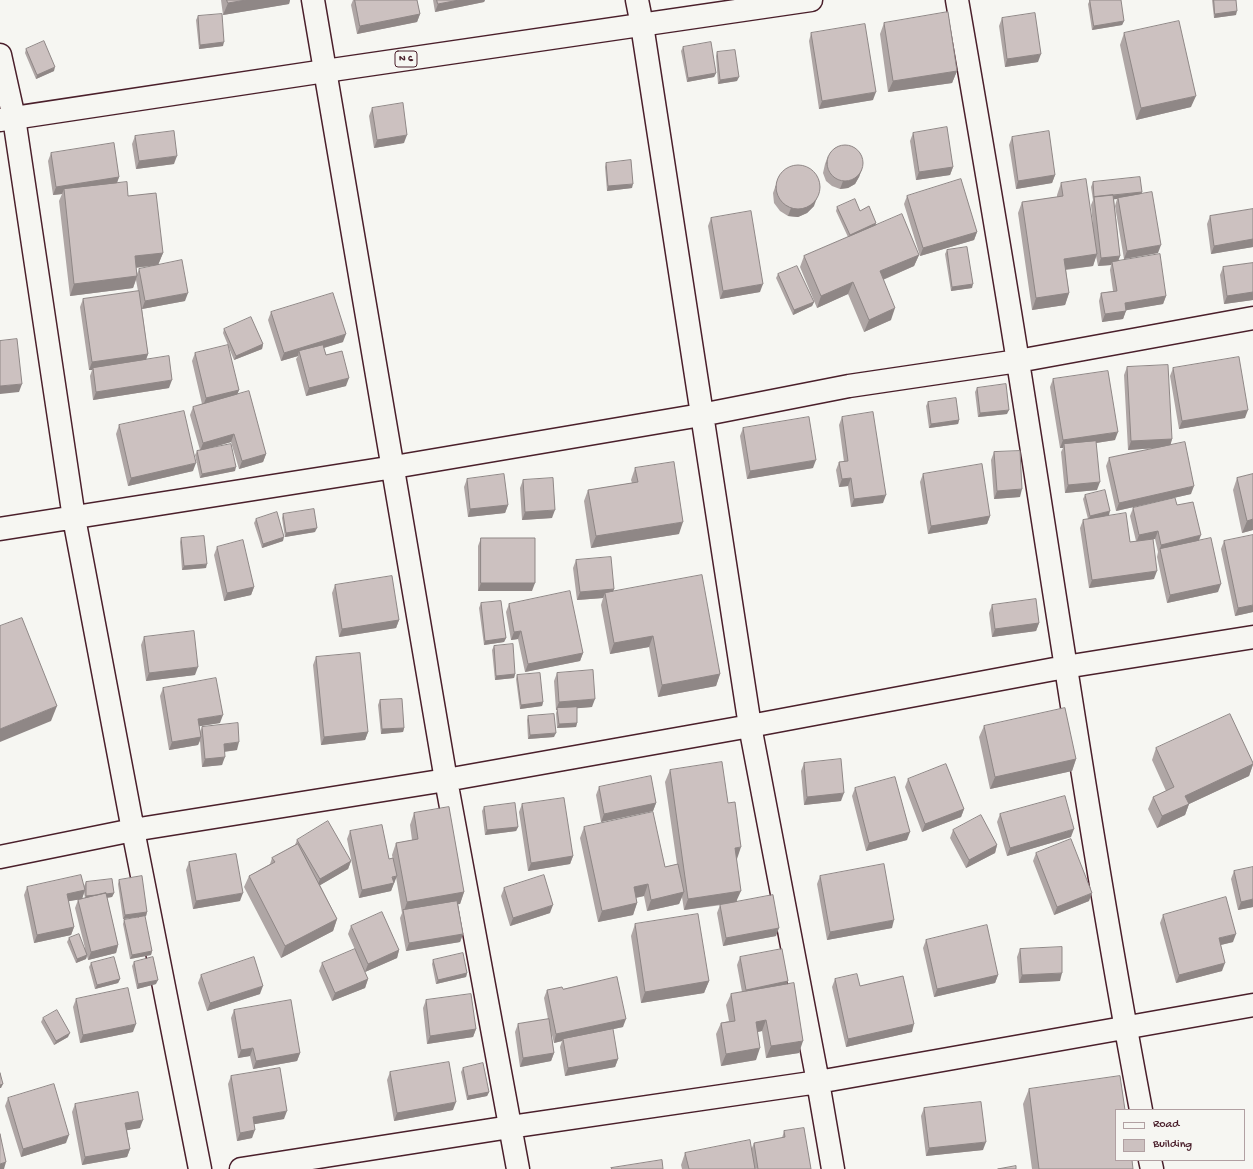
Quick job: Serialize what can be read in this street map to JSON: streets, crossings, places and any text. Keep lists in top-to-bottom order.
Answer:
{
  "streets": {
    "street": ["N 6"]
  },
  "legend": ["Road", "Building"]
}
